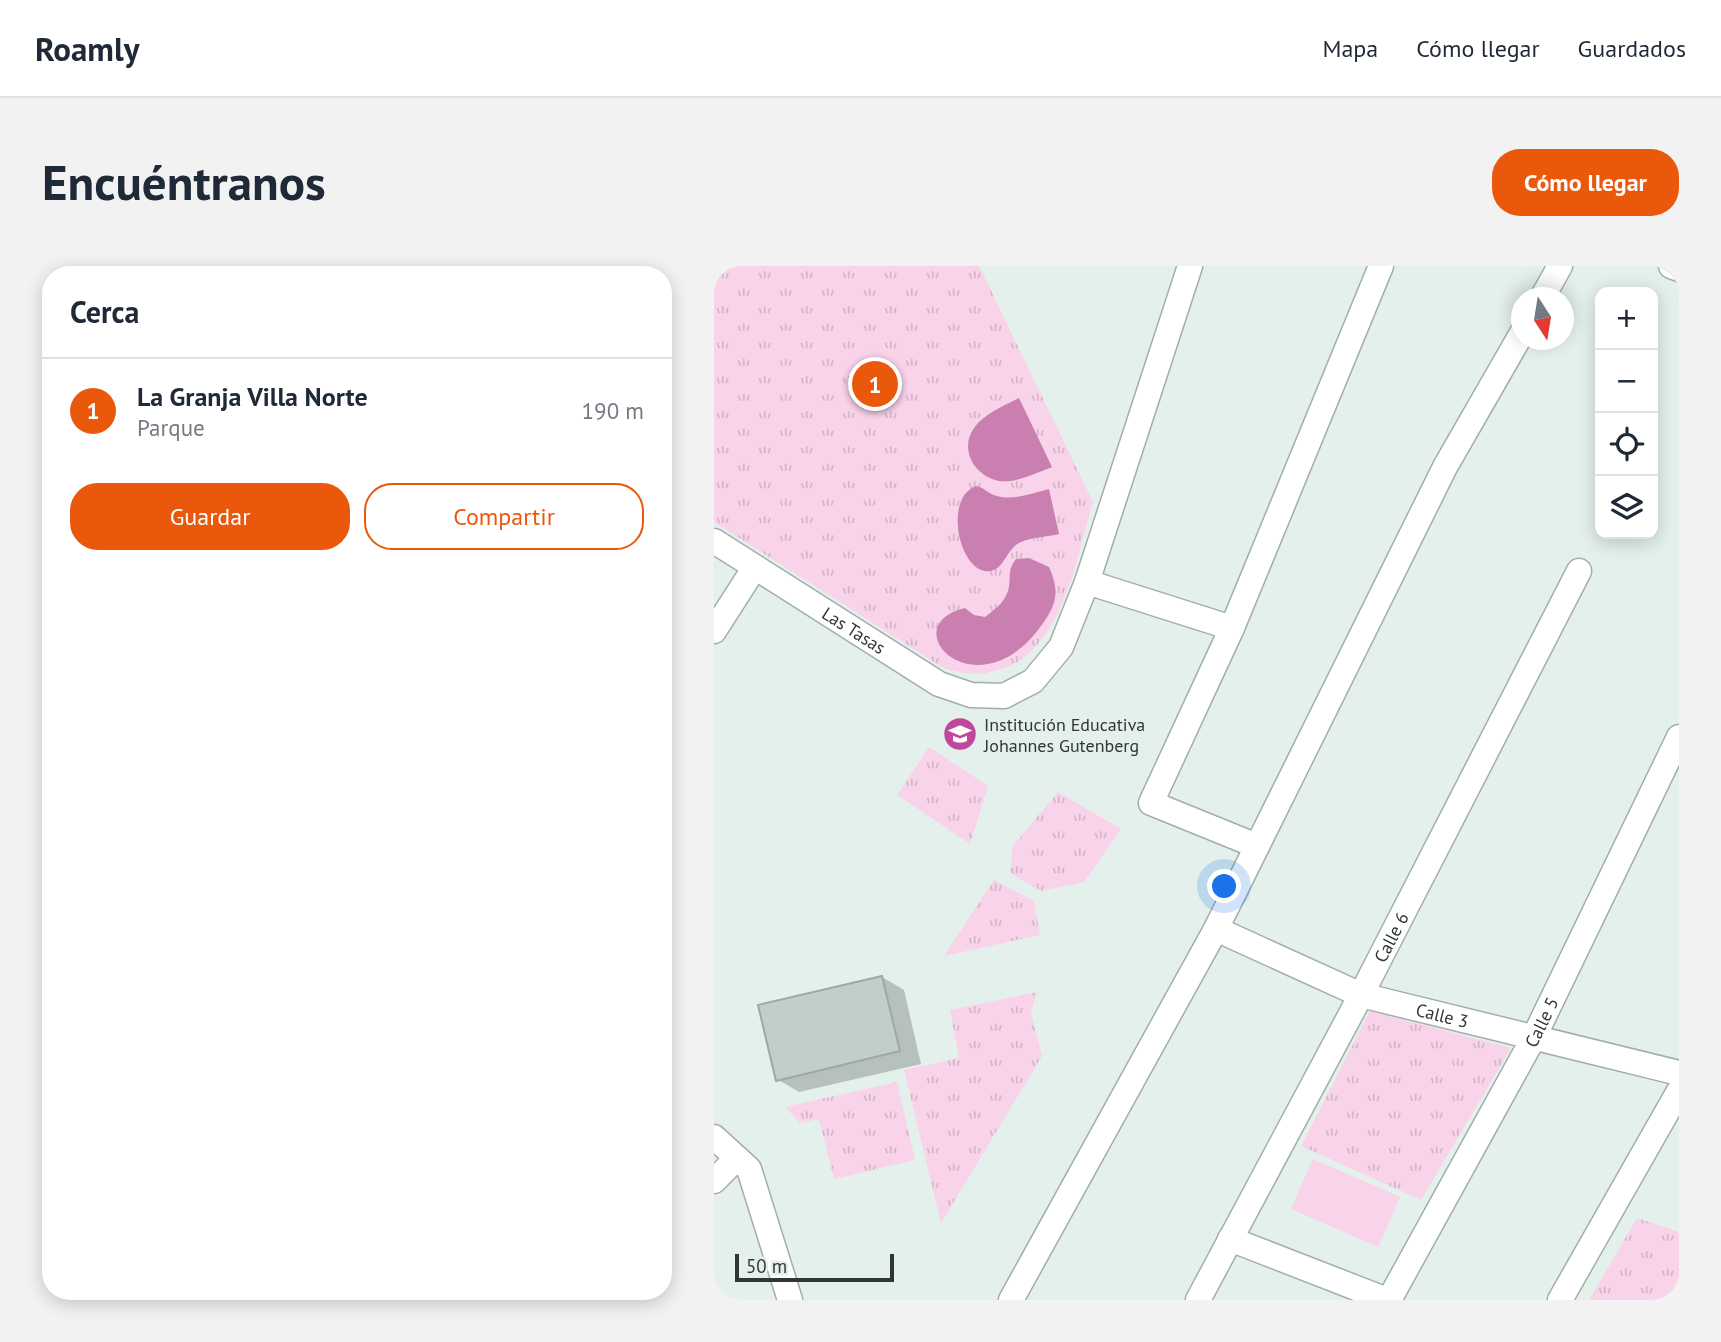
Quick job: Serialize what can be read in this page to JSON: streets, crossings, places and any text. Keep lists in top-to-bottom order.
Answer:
{
  "streets": {
    "street": [
      "Las Tasas",
      "Calle 6",
      "Calle 3",
      "Calle 5"
    ]
  },
  "crossings": [
    ["Calle 6", "Calle 3"],
    ["Calle 3", "Calle 5"]
  ],
  "places": {
    "school or university": ["Institución Educativa Johannes Gutenberg"]
  },
  "scale_bar": "50 m",
  "north": "bottom",
  "page": {
    "header": "Roamly",
    "nav": ["Mapa", "Cómo llegar", "Guardados"],
    "buttons": [
      "Cómo llegar",
      ["Guardar", "Compartir"]
    ],
    "title": "Encuéntranos",
    "heading": "Cerca",
    "map_buttons": ["+", "−"],
    "list": [
      {
        "mark": "1",
        "name": "La Granja Villa Norte",
        "note": "Parque",
        "value": "190 m"
      }
    ],
    "pins": "1",
    "scale": "50 m"
  }
}
